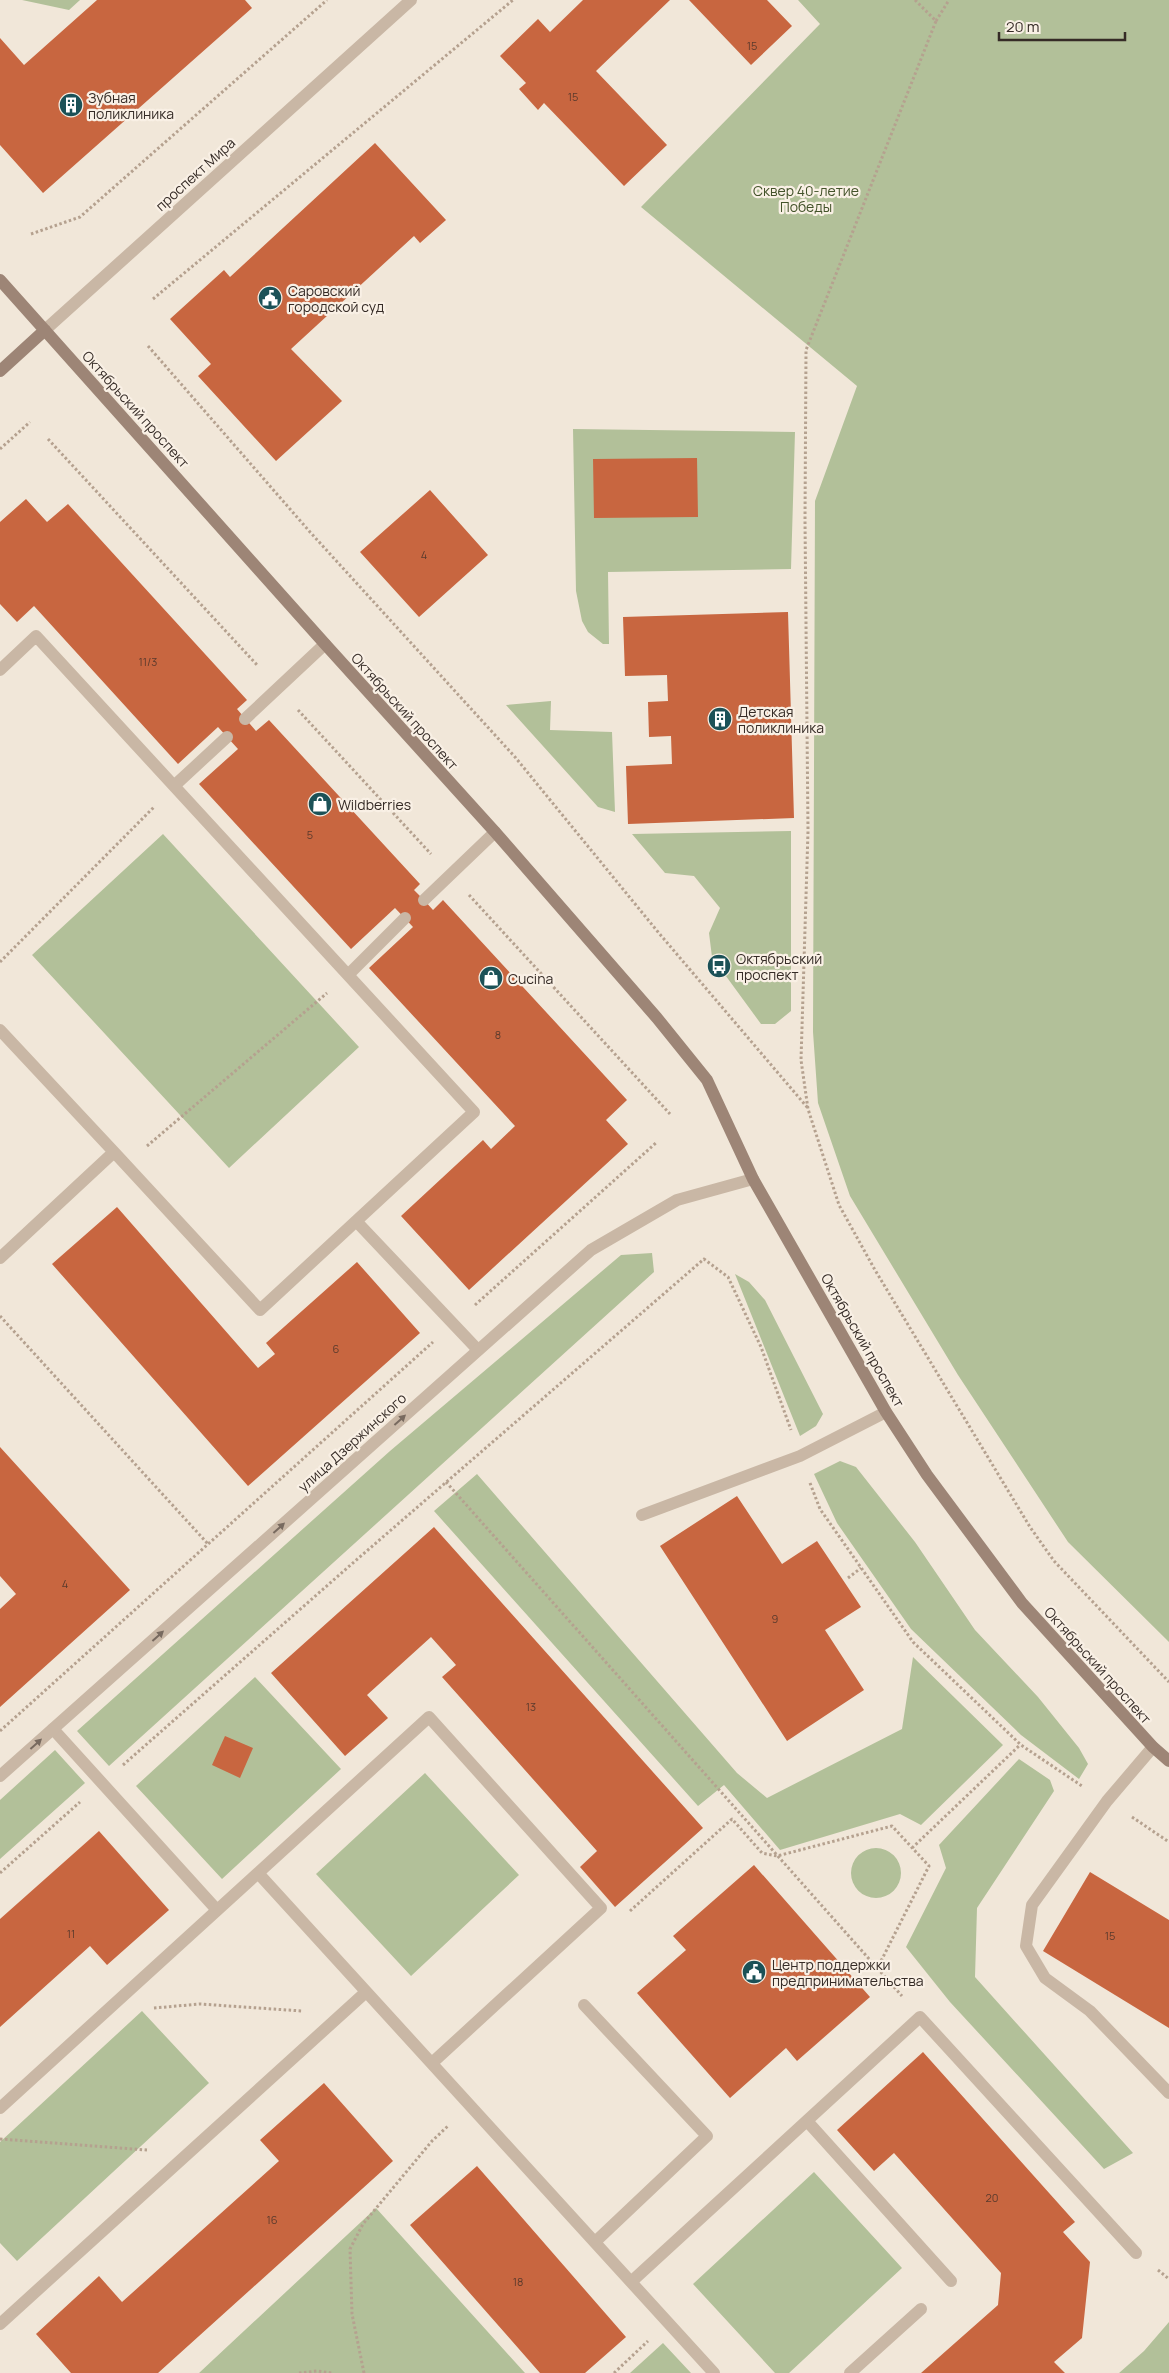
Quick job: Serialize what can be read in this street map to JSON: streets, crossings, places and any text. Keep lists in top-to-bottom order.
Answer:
{
  "streets": {
    "street": ["проспект Мира", "Октябрьский проспект", "улица Дзержинского"]
  },
  "crossings": [
    ["проспект Мира", "Октябрьский проспект"],
    ["Октябрьский проспект", "улица Дзержинского"]
  ],
  "one_way": ["улица Дзержинского"],
  "parks": ["Сквер 40-летие Победы"],
  "places": {
    "building": ["Зубная поликлиника", "Детская поликлиника"],
    "public building": ["Саровский городской суд", "Центр поддержки предпринимательства"],
    "shop": ["Wildberries", "Cucina"],
    "bus stop": ["Октябрьский проспект"]
  },
  "house_numbers": [
    "15",
    "15",
    "4",
    "11/3",
    "5",
    "8",
    "6",
    "4",
    "9",
    "13",
    "11",
    "15",
    "20",
    "16",
    "18"
  ],
  "scale_bar": "20 m"
}
